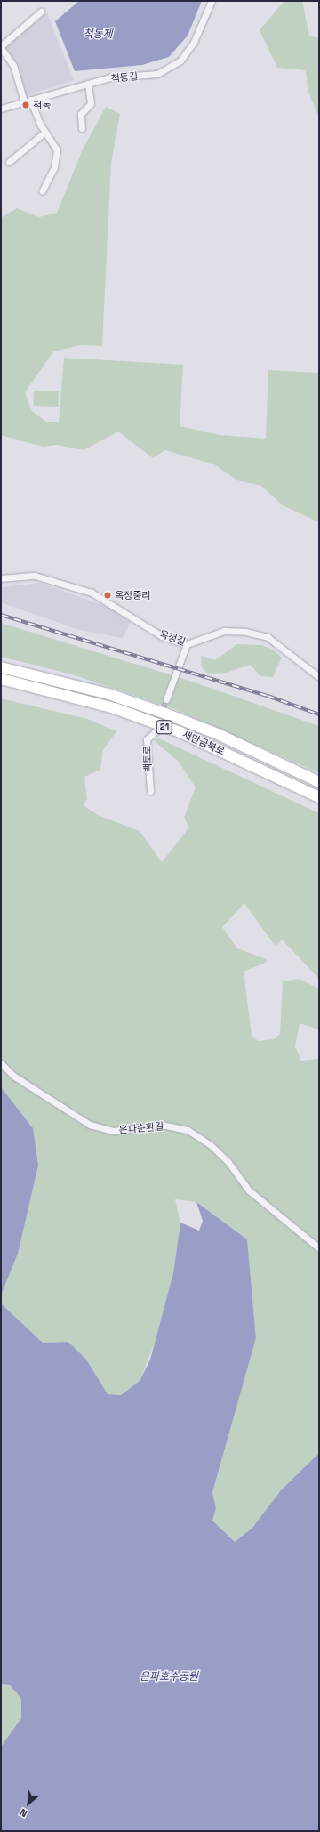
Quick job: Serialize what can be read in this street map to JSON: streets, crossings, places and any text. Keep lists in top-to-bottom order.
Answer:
{
  "streets": {
    "highway": ["21", "새만금북로"],
    "street": [
      "척동길",
      "옥정길",
      "백토로",
      "은파순환길"
    ]
  },
  "water": ["척동제", "은파호수공원"],
  "places": ["척동", "옥정중리"],
  "north": "bottom left"
}
